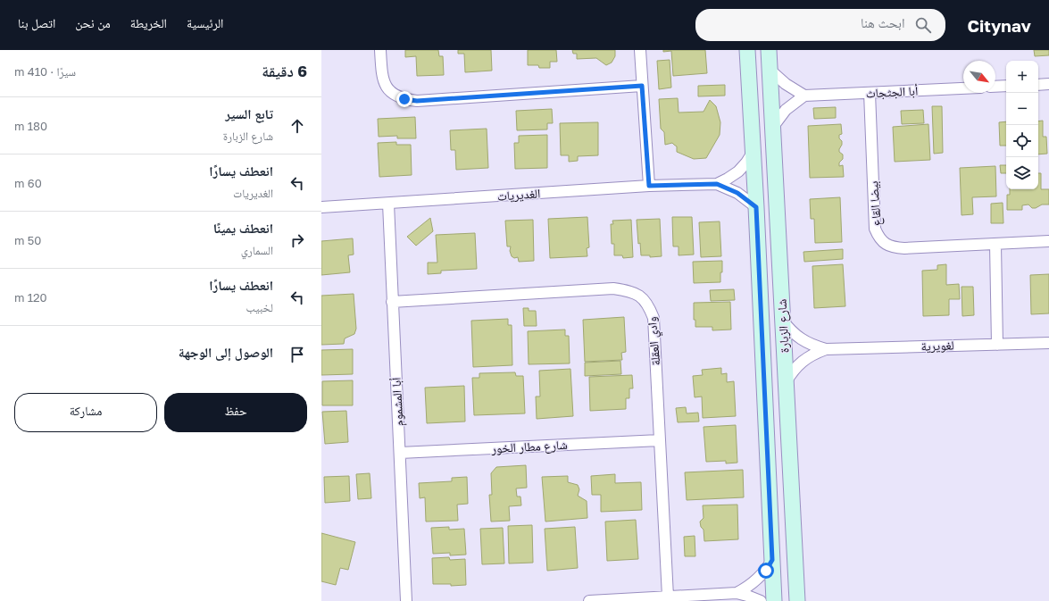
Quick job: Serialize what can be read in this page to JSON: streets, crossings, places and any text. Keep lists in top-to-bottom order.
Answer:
{
  "streets": {
    "street": [
      "أبا الجثجاث",
      "الغديريات",
      "بيضا القاع",
      "شارع الزبارة",
      "وادي العقلة",
      "لغويرية",
      "أبا المشموم",
      "شارع مطار الخور"
    ]
  },
  "crossings": [
    ["أبا الجثجاث", "بيضا القاع"],
    ["الغديريات", "شارع الزبارة"],
    ["الغديريات", "أبا المشموم"],
    ["شارع الزبارة", "لغويرية"],
    ["وادي العقلة", "أبا المشموم"],
    ["وادي العقلة", "شارع مطار الخور"],
    ["أبا المشموم", "شارع مطار الخور"]
  ],
  "north": "bottom right",
  "page": {
    "header": "Citynav",
    "search": "ابحث هنا",
    "nav": [
      "الرئيسية",
      "الخريطة",
      "من نحن",
      "اتصل بنا"
    ],
    "heading": ["6 دقيقة", "سيرًا · 410 m"],
    "map_buttons": ["+", "−"],
    "list": [
      ["تابع السير", "شارع الزبارة", "180 m"],
      ["انعطف يسارًا", "الغديريات", "60 m"],
      ["انعطف يمينًا", "السماري", "50 m"],
      ["انعطف يسارًا", "لخبيب", "120 m"],
      "الوصول إلى الوجهة"
    ],
    "buttons": ["حفظ", "مشاركة"]
  }
}
